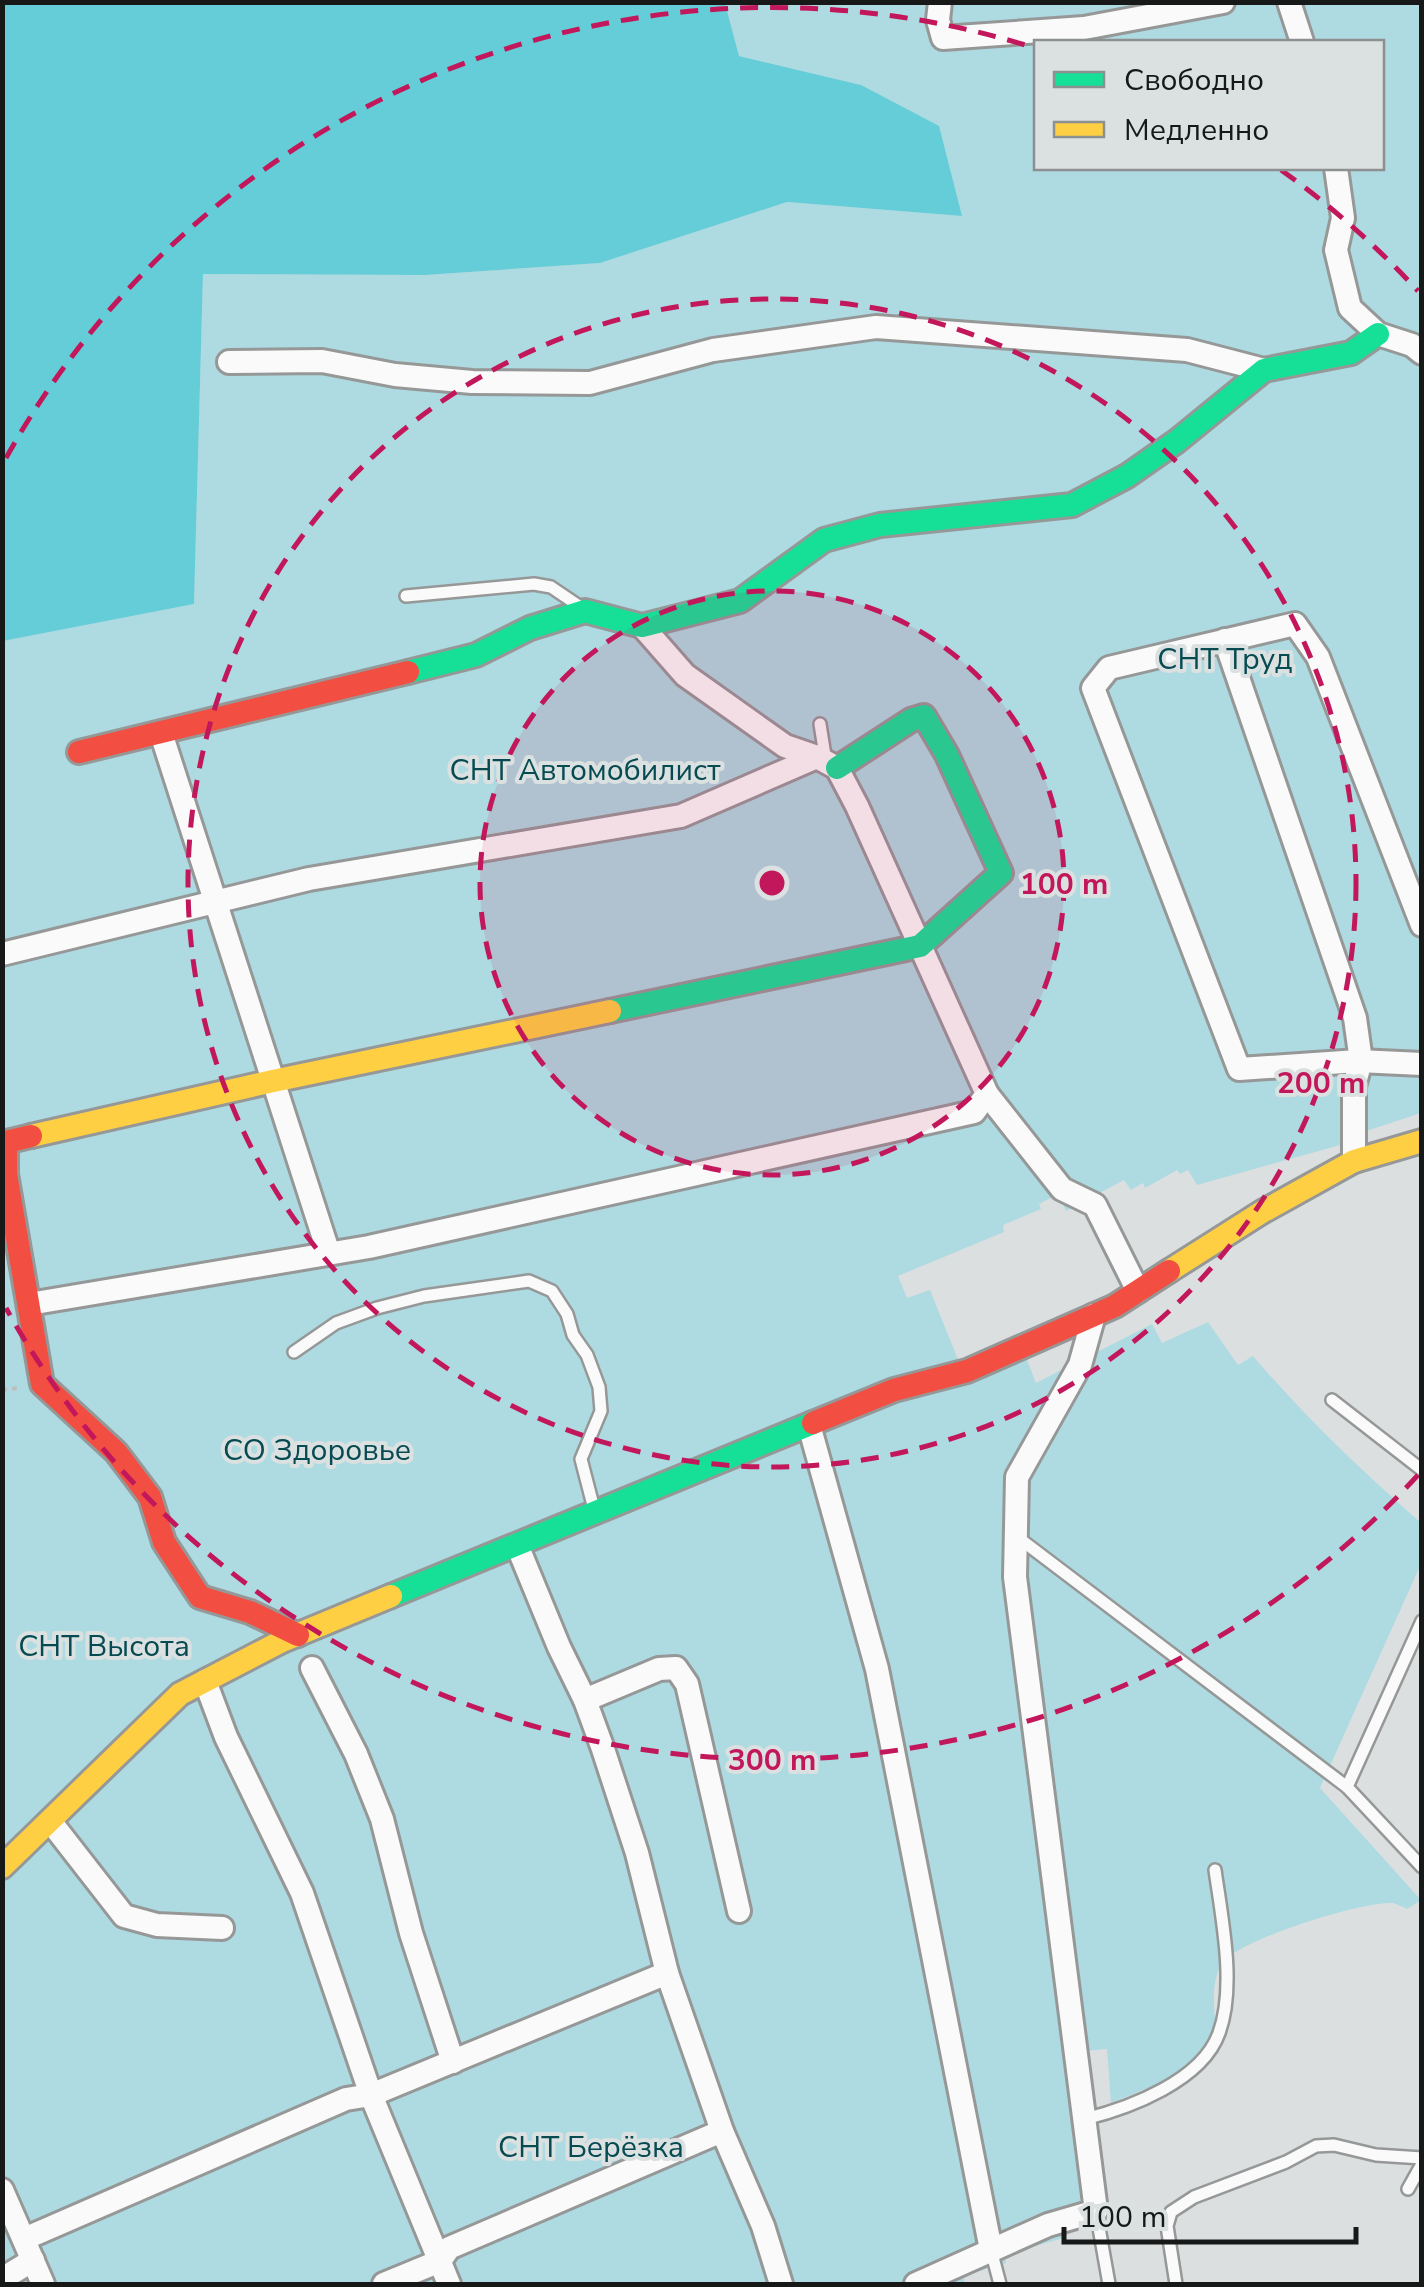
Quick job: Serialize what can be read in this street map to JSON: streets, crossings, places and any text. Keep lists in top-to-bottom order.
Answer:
{
  "parks": [
    "СНТ Труд",
    "СНТ Автомобилист",
    "СО Здоровье",
    "СНТ Высота",
    "СНТ Берёзка"
  ],
  "legend": ["Свободно", "Медленно"],
  "scale_bar": "100 m",
  "rings": ["100 m", "200 m", "300 m"]
}
